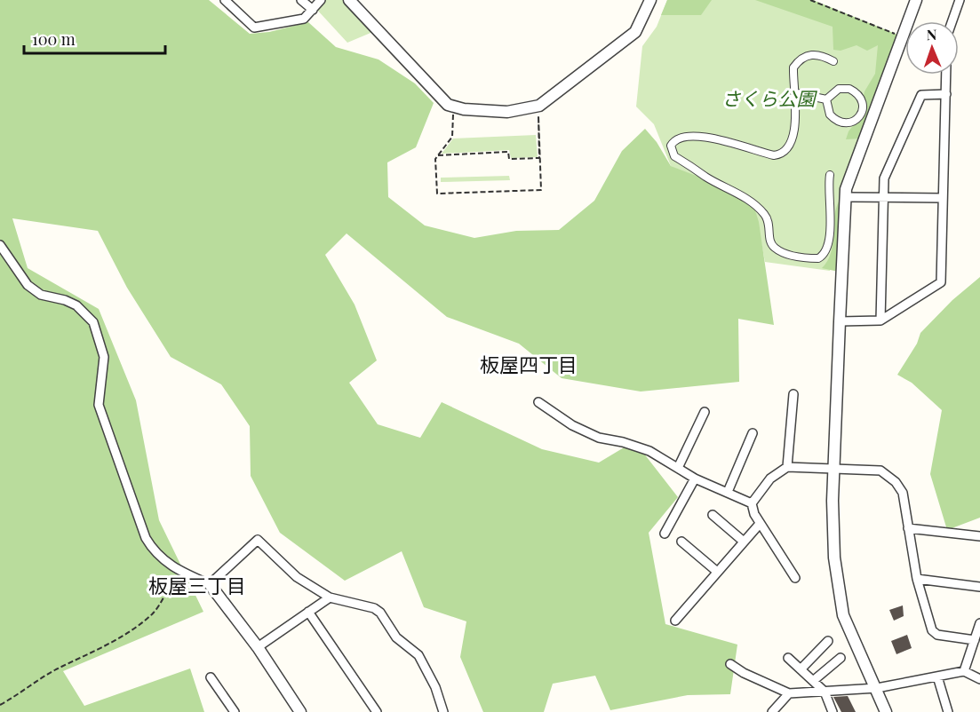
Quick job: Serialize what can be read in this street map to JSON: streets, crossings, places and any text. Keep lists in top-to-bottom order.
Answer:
{
  "districts": ["板屋四丁目", "板屋三丁目"],
  "parks": ["さくら公園"],
  "scale_bar": "100 m",
  "north": "top"
}
